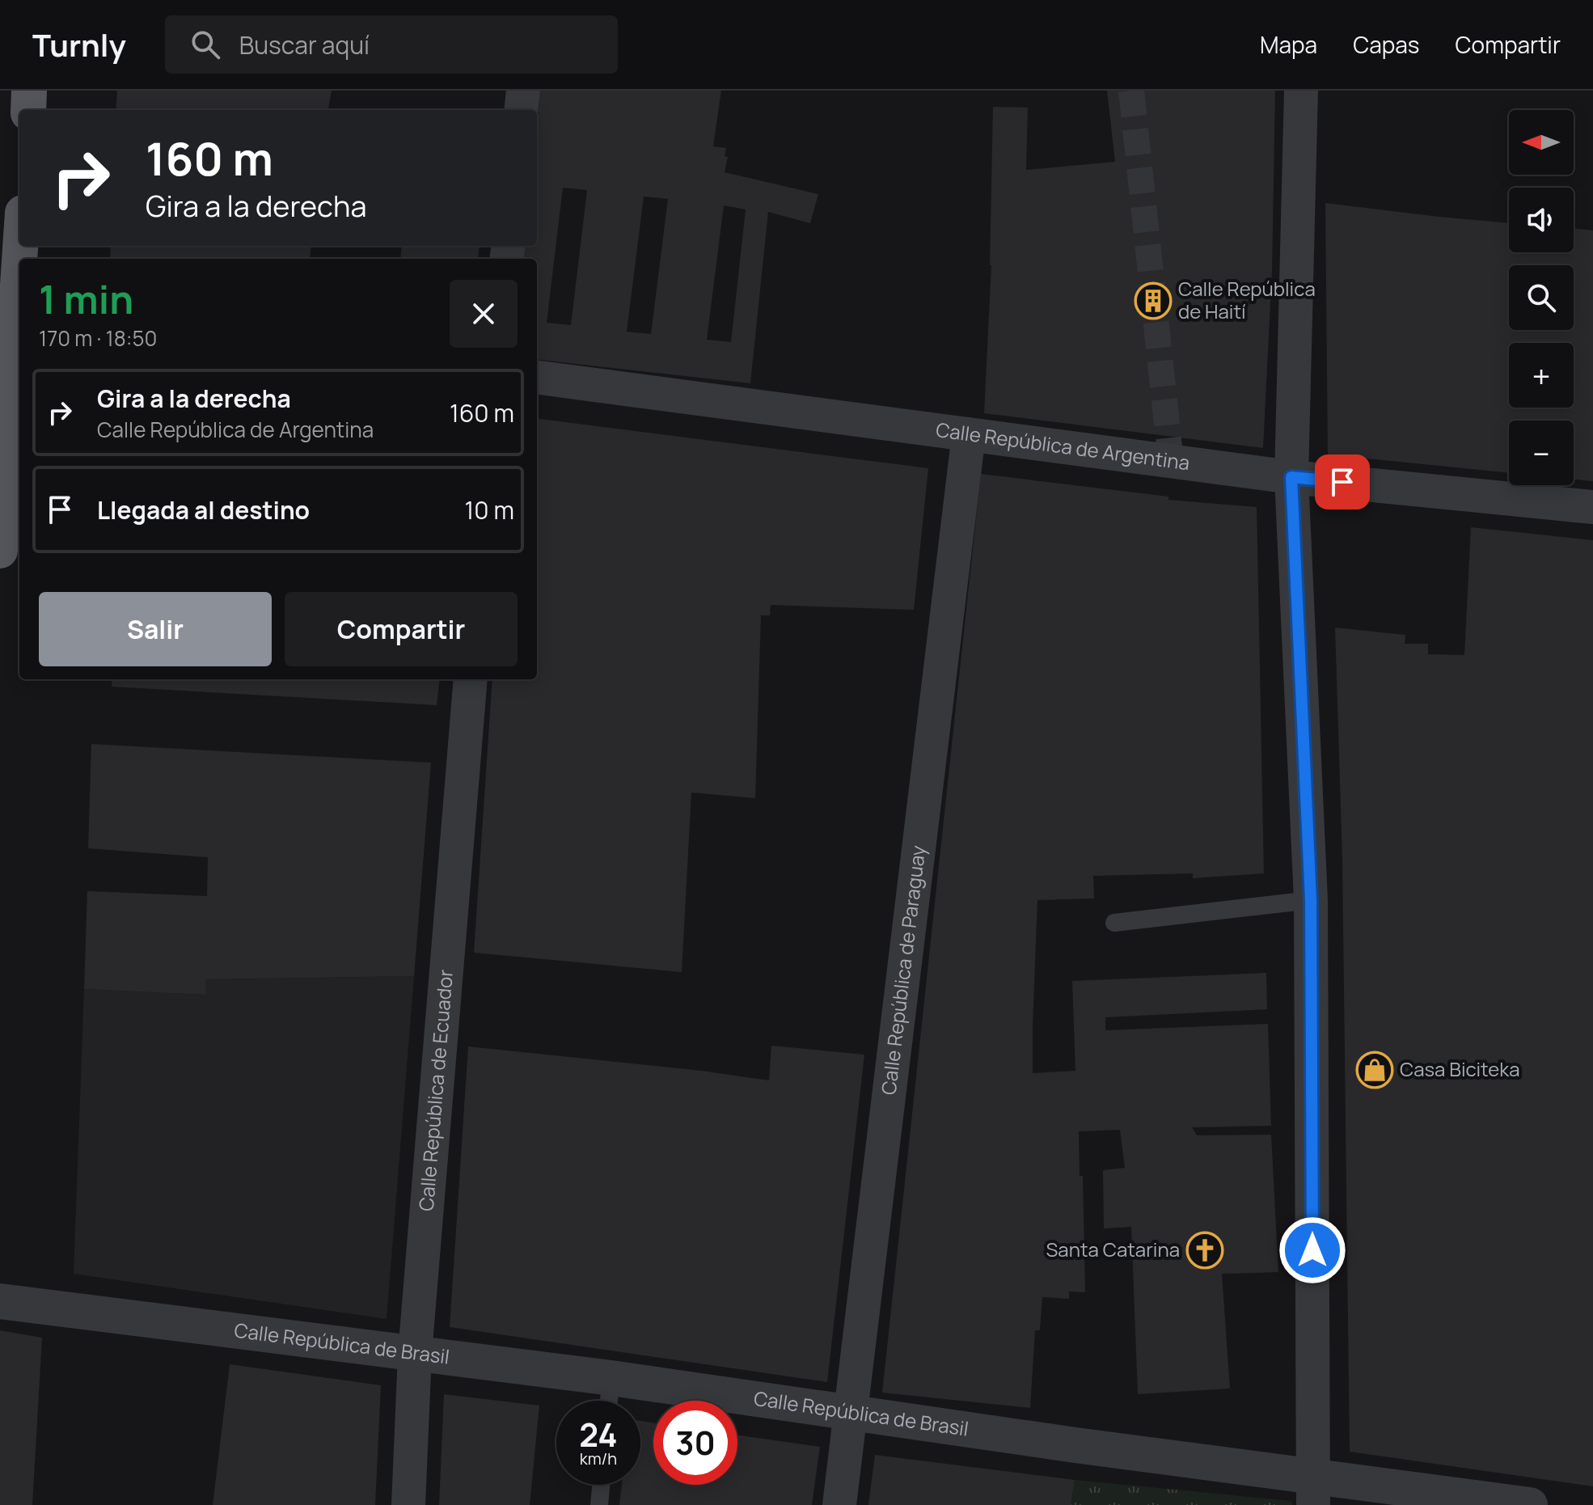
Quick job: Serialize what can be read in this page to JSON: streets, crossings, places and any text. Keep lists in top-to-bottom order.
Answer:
{
  "streets": {
    "street": [
      "Calle República de Argentina",
      "Calle República de Paraguay",
      "Calle República de Ecuador",
      "Calle República de Brasil"
    ]
  },
  "crossings": [
    ["Calle República de Argentina", "Calle República de Paraguay"],
    ["Calle República de Paraguay", "Calle República de Brasil"],
    ["Calle República de Ecuador", "Calle República de Brasil"]
  ],
  "places": {
    "building": ["Calle República de Haití"],
    "shop": ["Casa Biciteka"],
    "church": ["Santa Catarina"]
  },
  "north": "left",
  "page": {
    "header": "Turnly",
    "search": "Buscar aquí",
    "nav": ["Mapa", "Capas", "Compartir"],
    "map_buttons": ["+", "−"],
    "turn": ["160 m", "Gira a la derecha"],
    "heading": ["1 min", "170 m · 18:50"],
    "list": [
      {
        "name": "Gira a la derecha",
        "note": "Calle República de Argentina",
        "value": "160 m"
      },
      {
        "name": "Llegada al destino",
        "value": "10 m"
      }
    ],
    "buttons": ["Salir", "Compartir"],
    "speed": "24 km/h",
    "limit": "30"
  }
}
